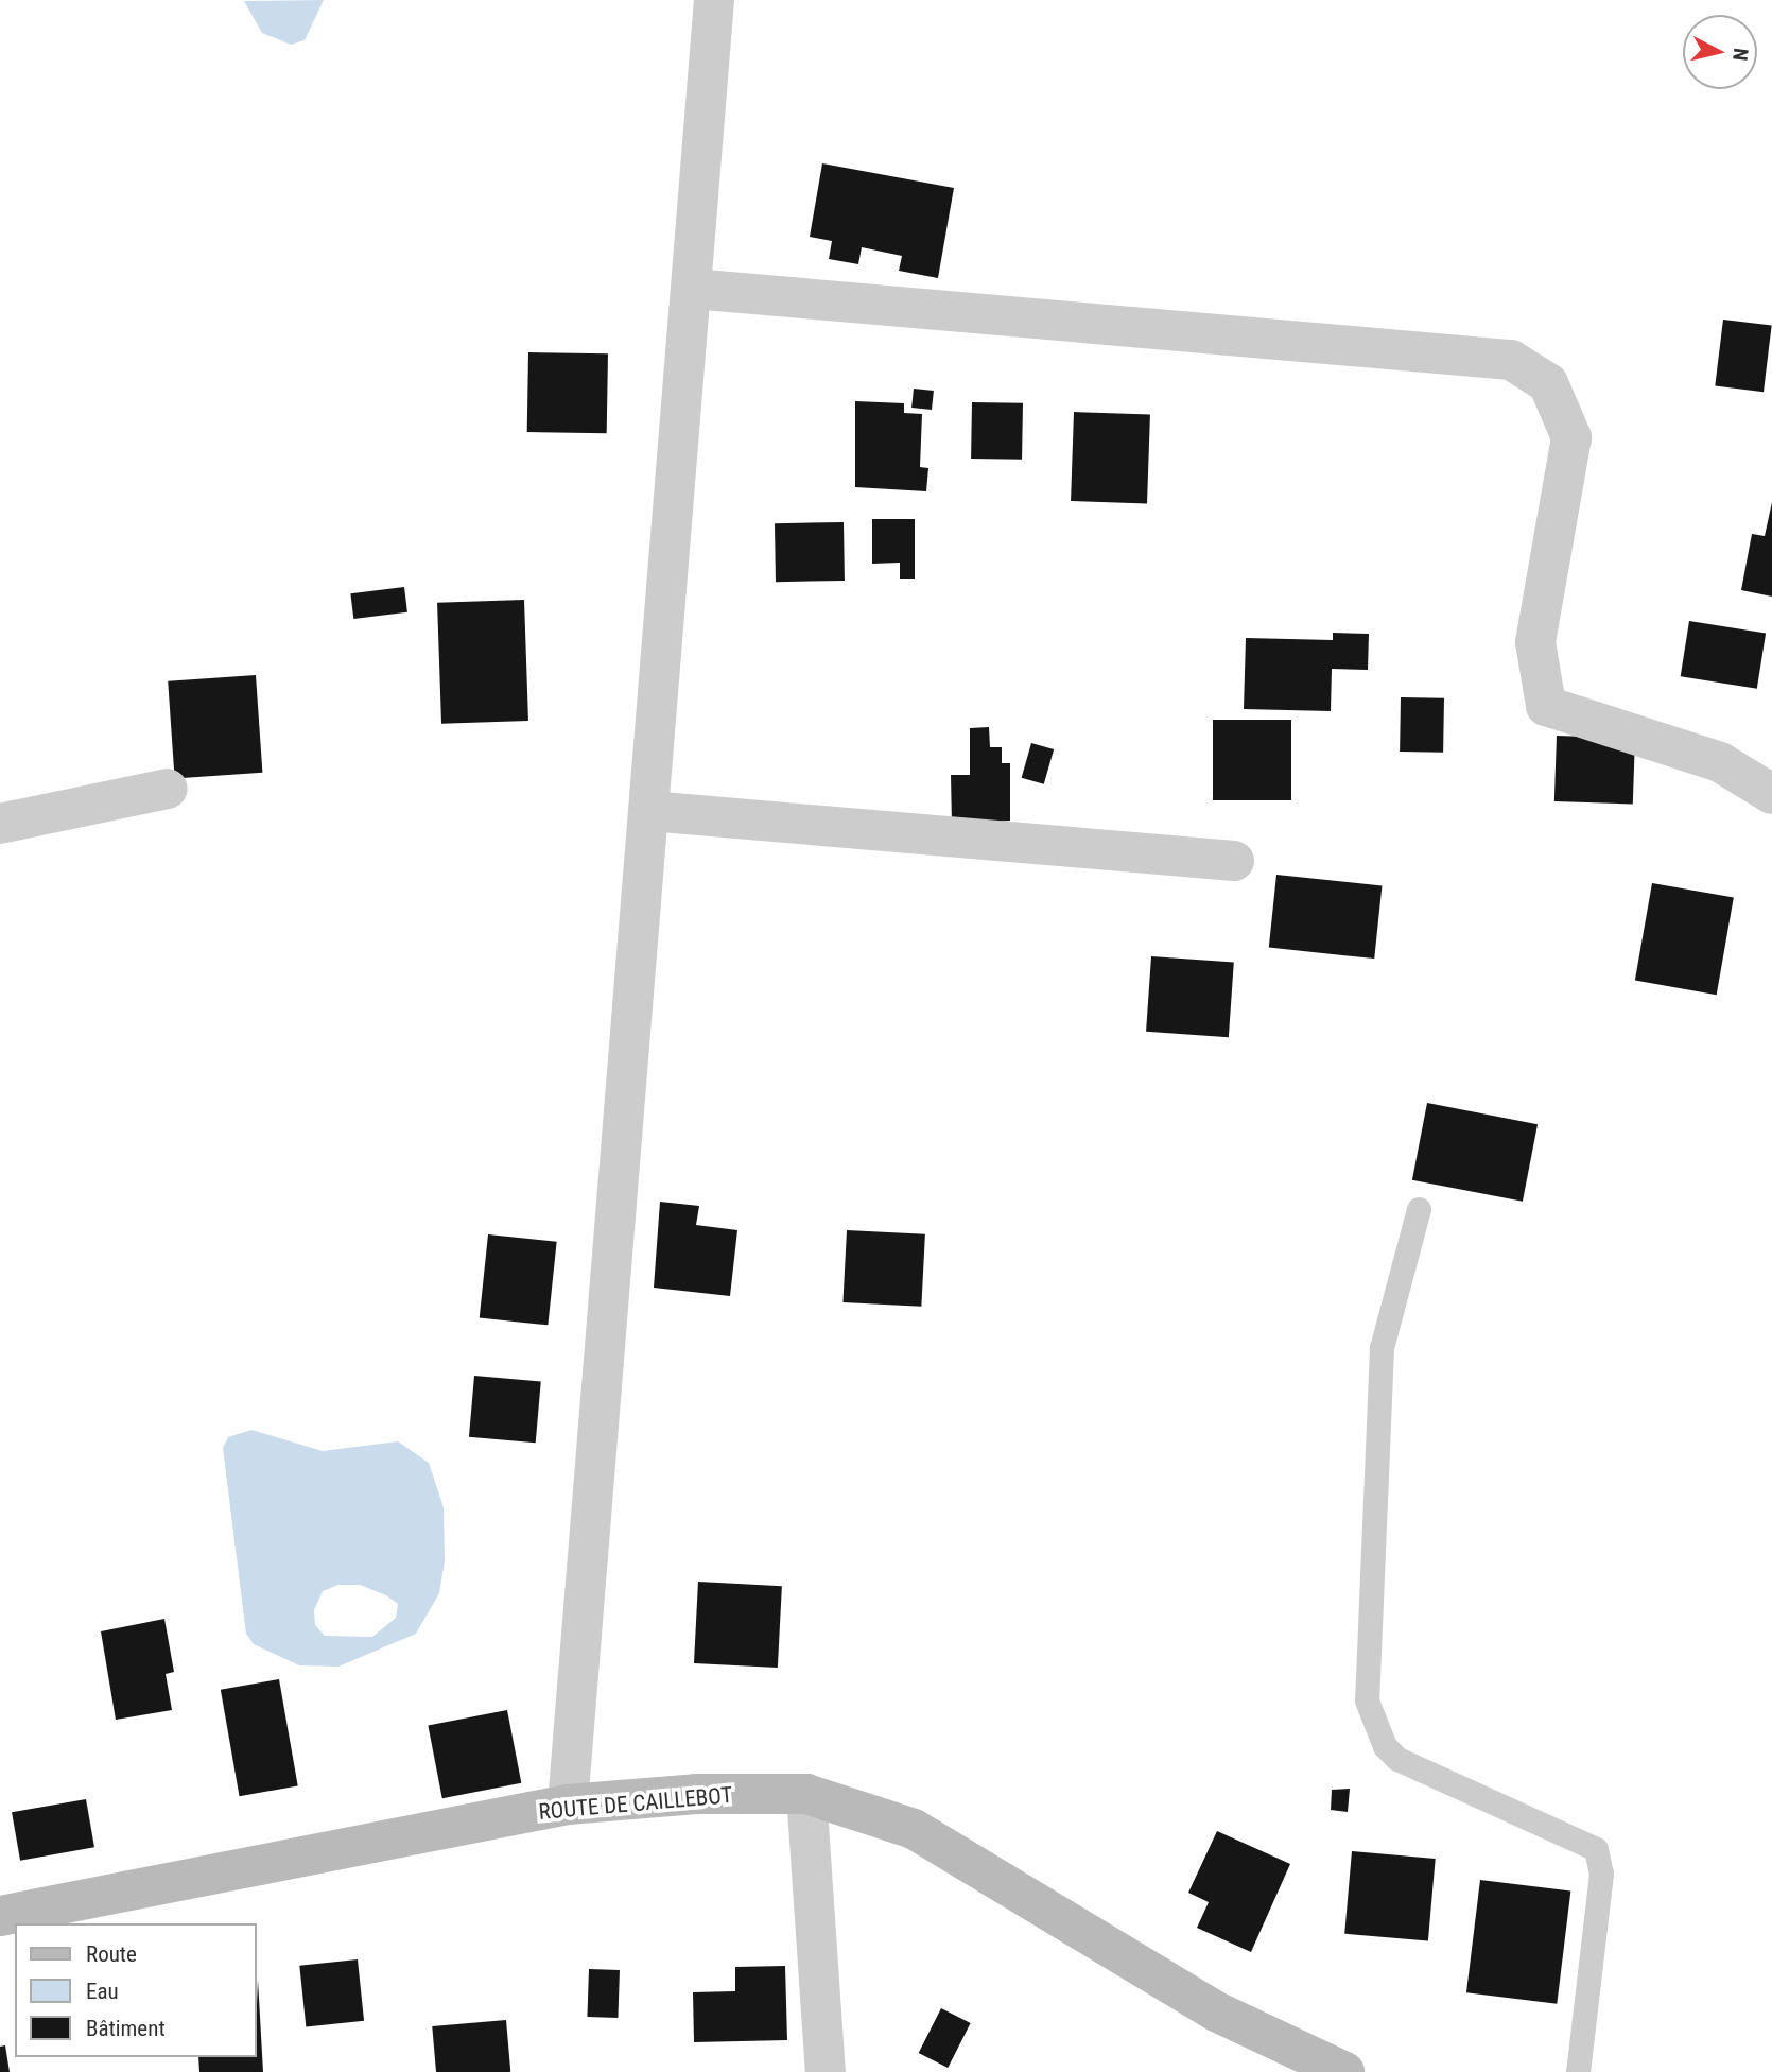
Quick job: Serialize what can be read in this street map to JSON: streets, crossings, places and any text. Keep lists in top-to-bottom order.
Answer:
{
  "streets": {
    "main road": ["ROUTE DE CAILLEBOT"]
  },
  "legend": ["Route", "Eau", "Bâtiment"],
  "north": "right"
}
